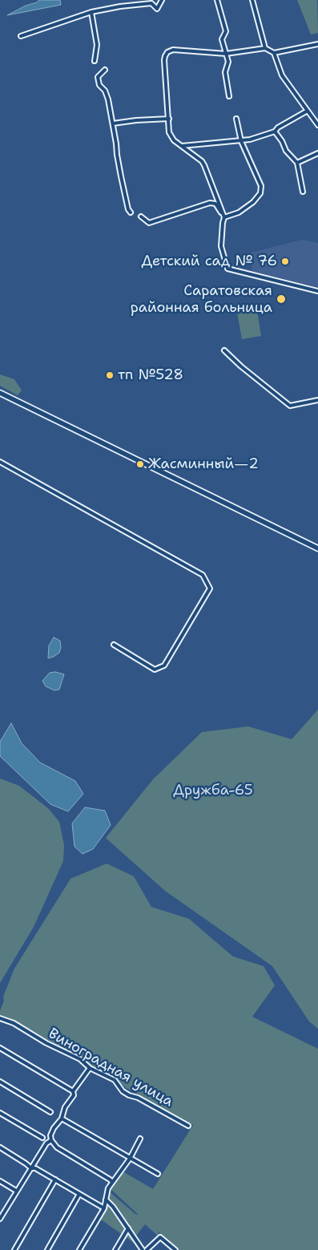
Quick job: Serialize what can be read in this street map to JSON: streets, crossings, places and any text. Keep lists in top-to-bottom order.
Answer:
{
  "streets": {
    "street": ["Виноградная улица"]
  },
  "parks": ["Дружба-65"],
  "places": [
    "Детский сад № 76",
    "Саратовская районная больница",
    "тп №528",
    "Жасминный—2"
  ]
}
